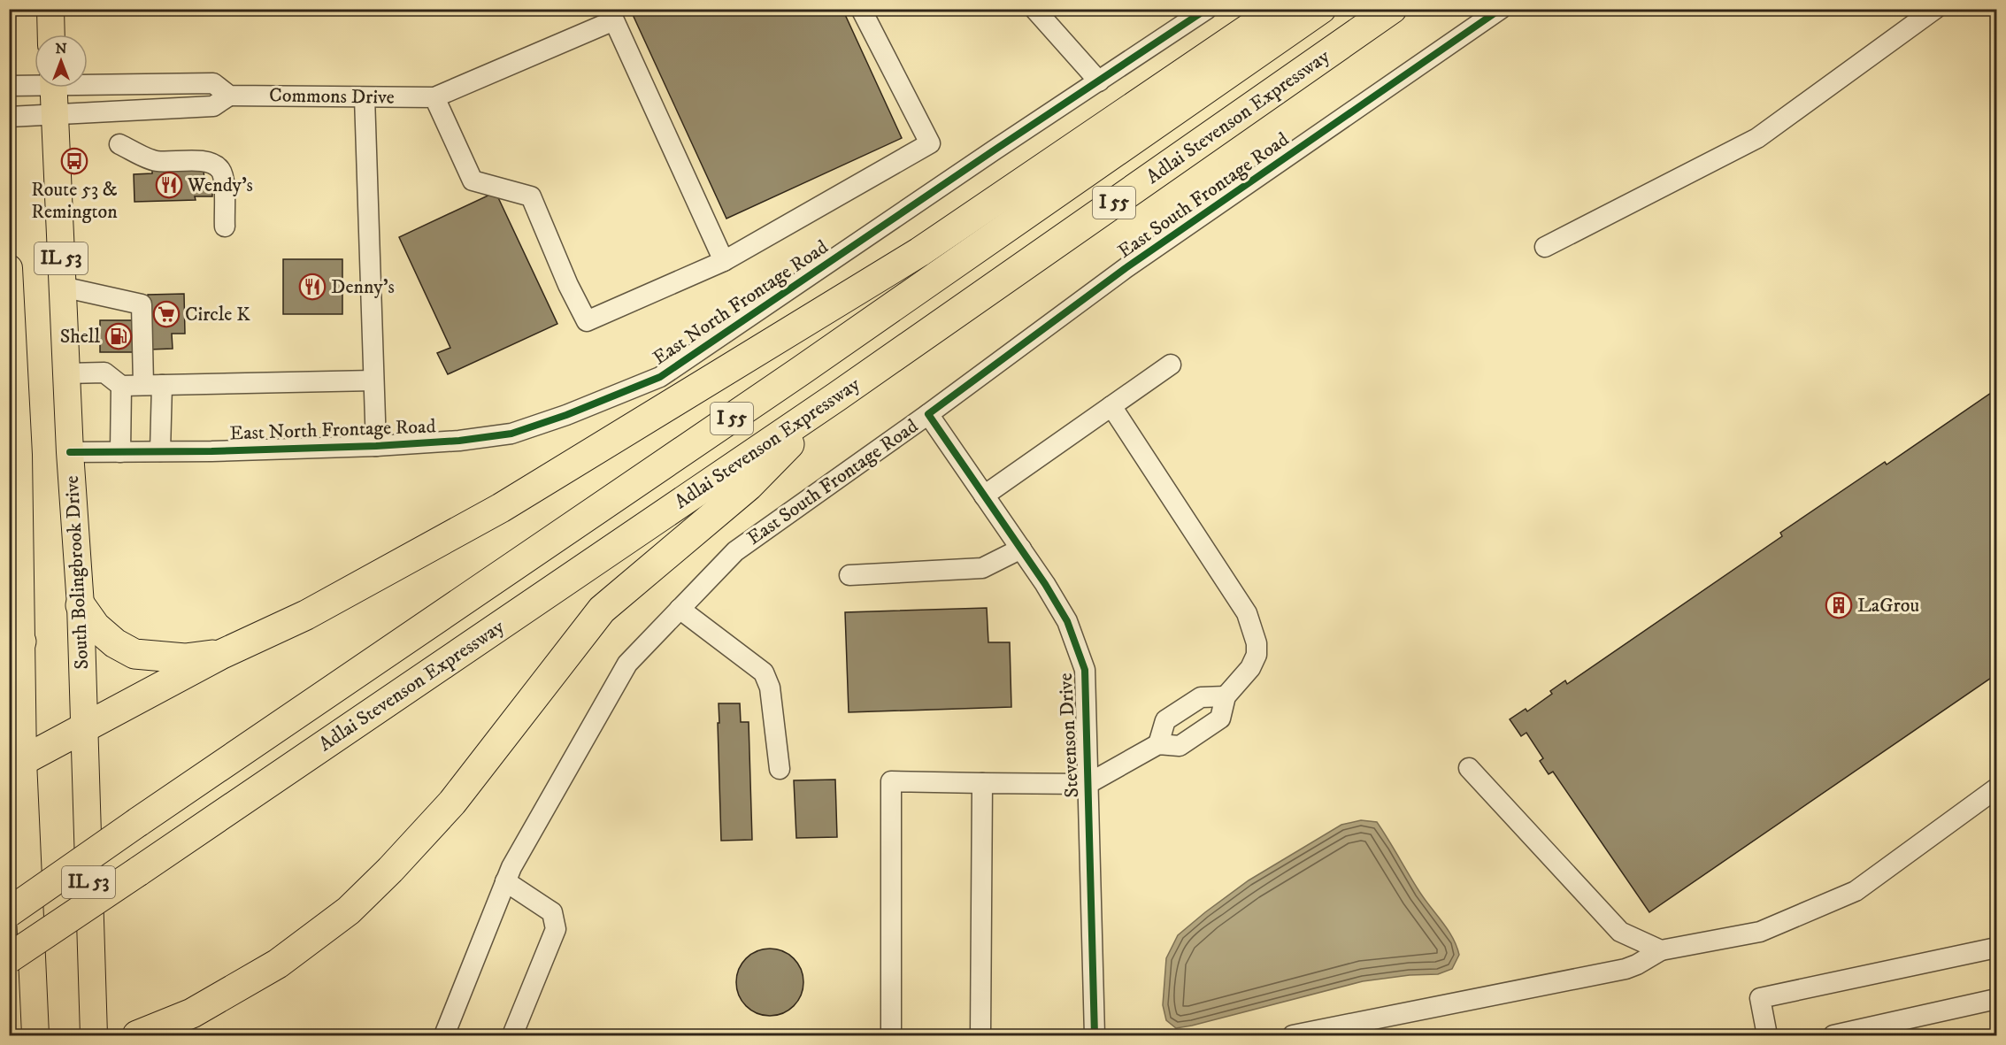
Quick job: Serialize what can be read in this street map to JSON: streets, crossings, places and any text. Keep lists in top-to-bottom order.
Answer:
{
  "streets": {
    "highway": ["Adlai Stevenson Expressway", "I 55"],
    "main road": ["IL 53", "South Bolingbrook Drive"],
    "street": [
      "Commons Drive",
      "East South Frontage Road",
      "East North Frontage Road",
      "Stevenson Drive"
    ]
  },
  "crossings": [
    ["Commons Drive", "South Bolingbrook Drive"],
    ["East South Frontage Road", "Stevenson Drive"],
    ["East North Frontage Road", "South Bolingbrook Drive"]
  ],
  "places": {
    "bus stop": ["Route 53 & Remington"],
    "restaurant": ["Wendy's", "Denny's"],
    "supermarket": ["Circle K"],
    "fuel station": ["Shell"],
    "building": ["LaGrou"]
  },
  "north": "top"
}
